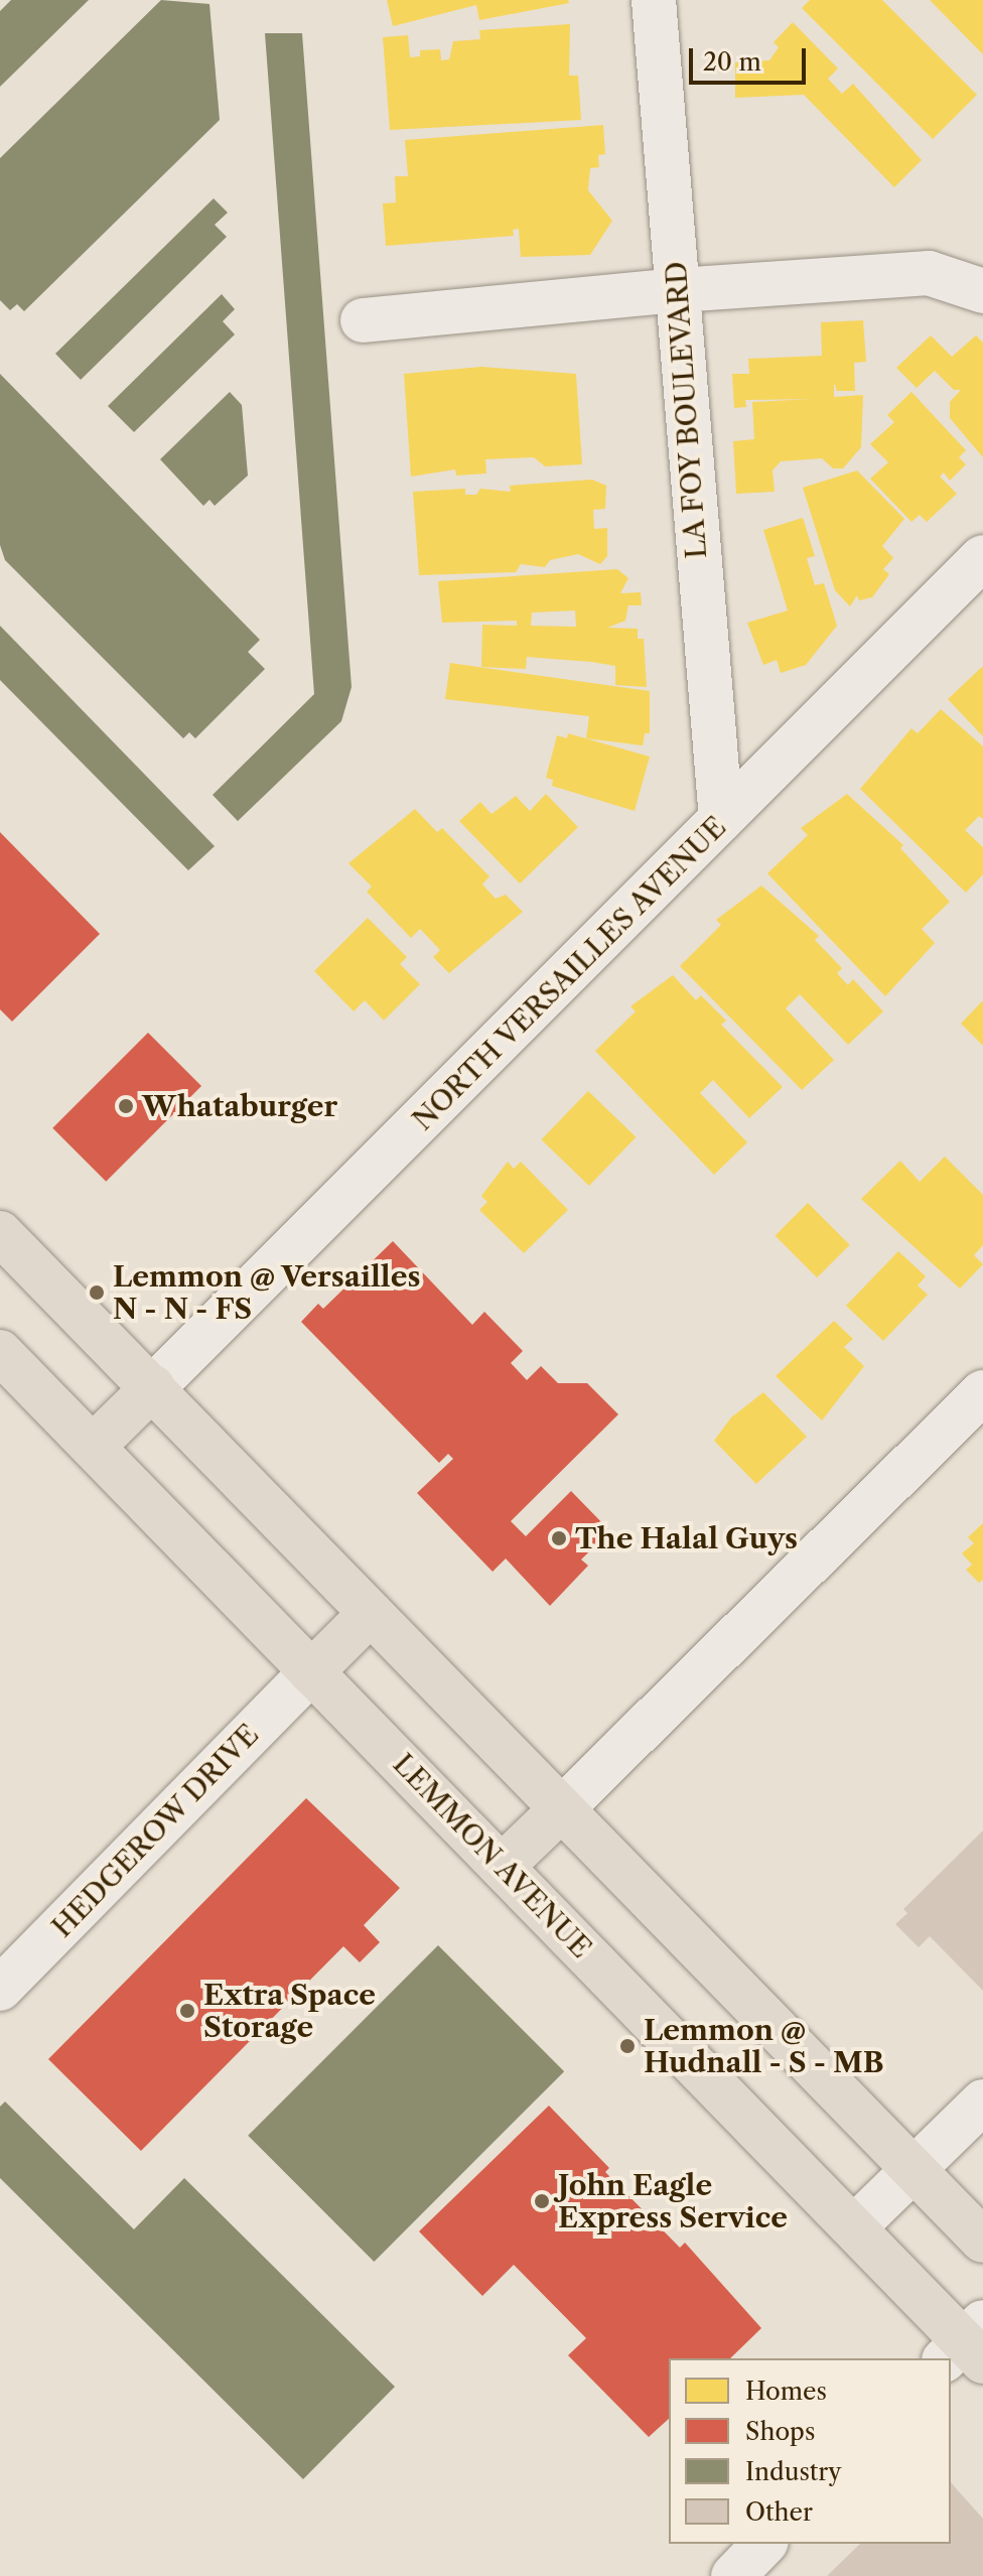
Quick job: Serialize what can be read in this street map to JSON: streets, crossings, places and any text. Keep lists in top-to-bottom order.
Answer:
{
  "streets": {
    "main road": ["LEMMON AVENUE"],
    "street": ["LA FOY BOULEVARD", "NORTH VERSAILLES AVENUE", "HEDGEROW DRIVE"]
  },
  "crossings": [
    ["LA FOY BOULEVARD", "NORTH VERSAILLES AVENUE"],
    ["HEDGEROW DRIVE", "LEMMON AVENUE"]
  ],
  "places": [
    "Whataburger",
    "Lemmon @ Versailles N - N - FS",
    "The Halal Guys",
    "Extra Space Storage",
    "Lemmon @ Hudnall - S - MB",
    "John Eagle Express Service"
  ],
  "legend": [
    "Homes",
    "Shops",
    "Industry",
    "Other"
  ],
  "scale_bar": "20 m"
}
